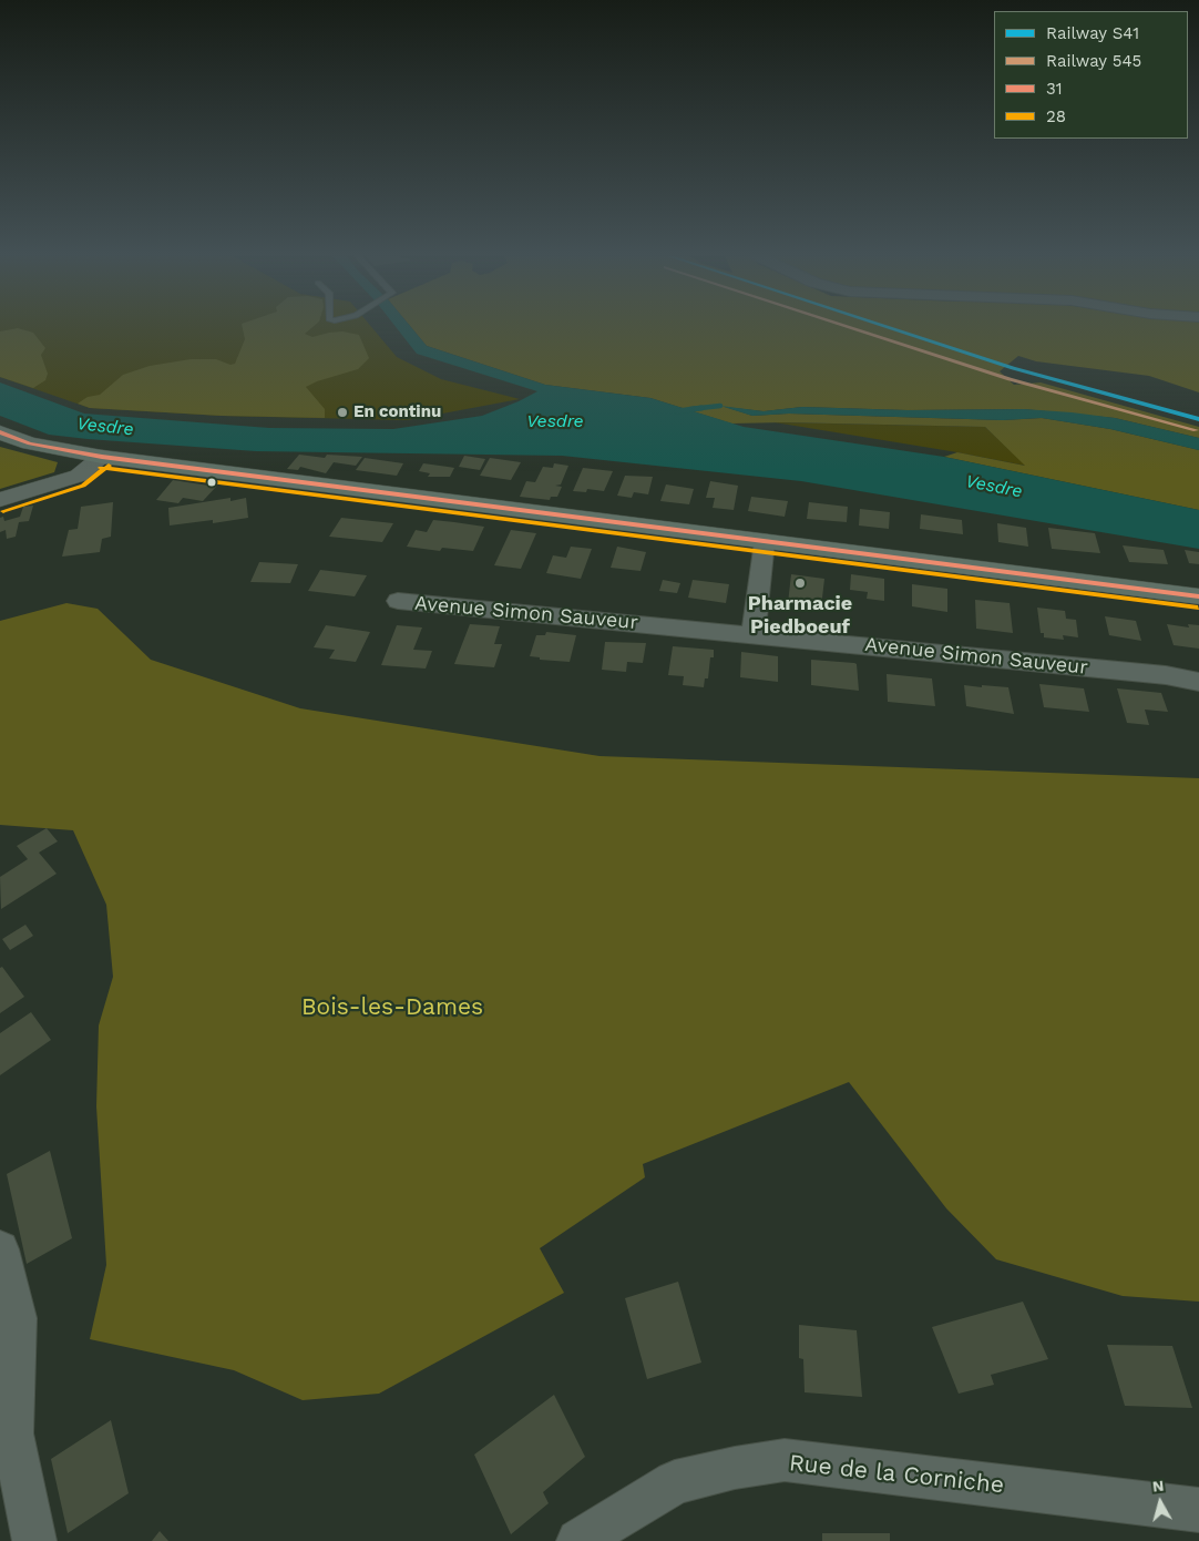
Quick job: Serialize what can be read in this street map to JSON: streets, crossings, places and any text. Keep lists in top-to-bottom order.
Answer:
{
  "streets": {
    "street": ["Avenue Simon Sauveur", "Rue de la Corniche"]
  },
  "water": ["Vesdre"],
  "parks": ["Bois-les-Dames"],
  "places": ["En continu", "Pharmacie Piedboeuf"],
  "lines": [
    "rail line S41",
    "rail line 545",
    "transit line 31",
    "transit line 28"
  ],
  "legend": [
    "Railway S41",
    "Railway 545",
    "31",
    "28"
  ],
  "north": "top"
}
